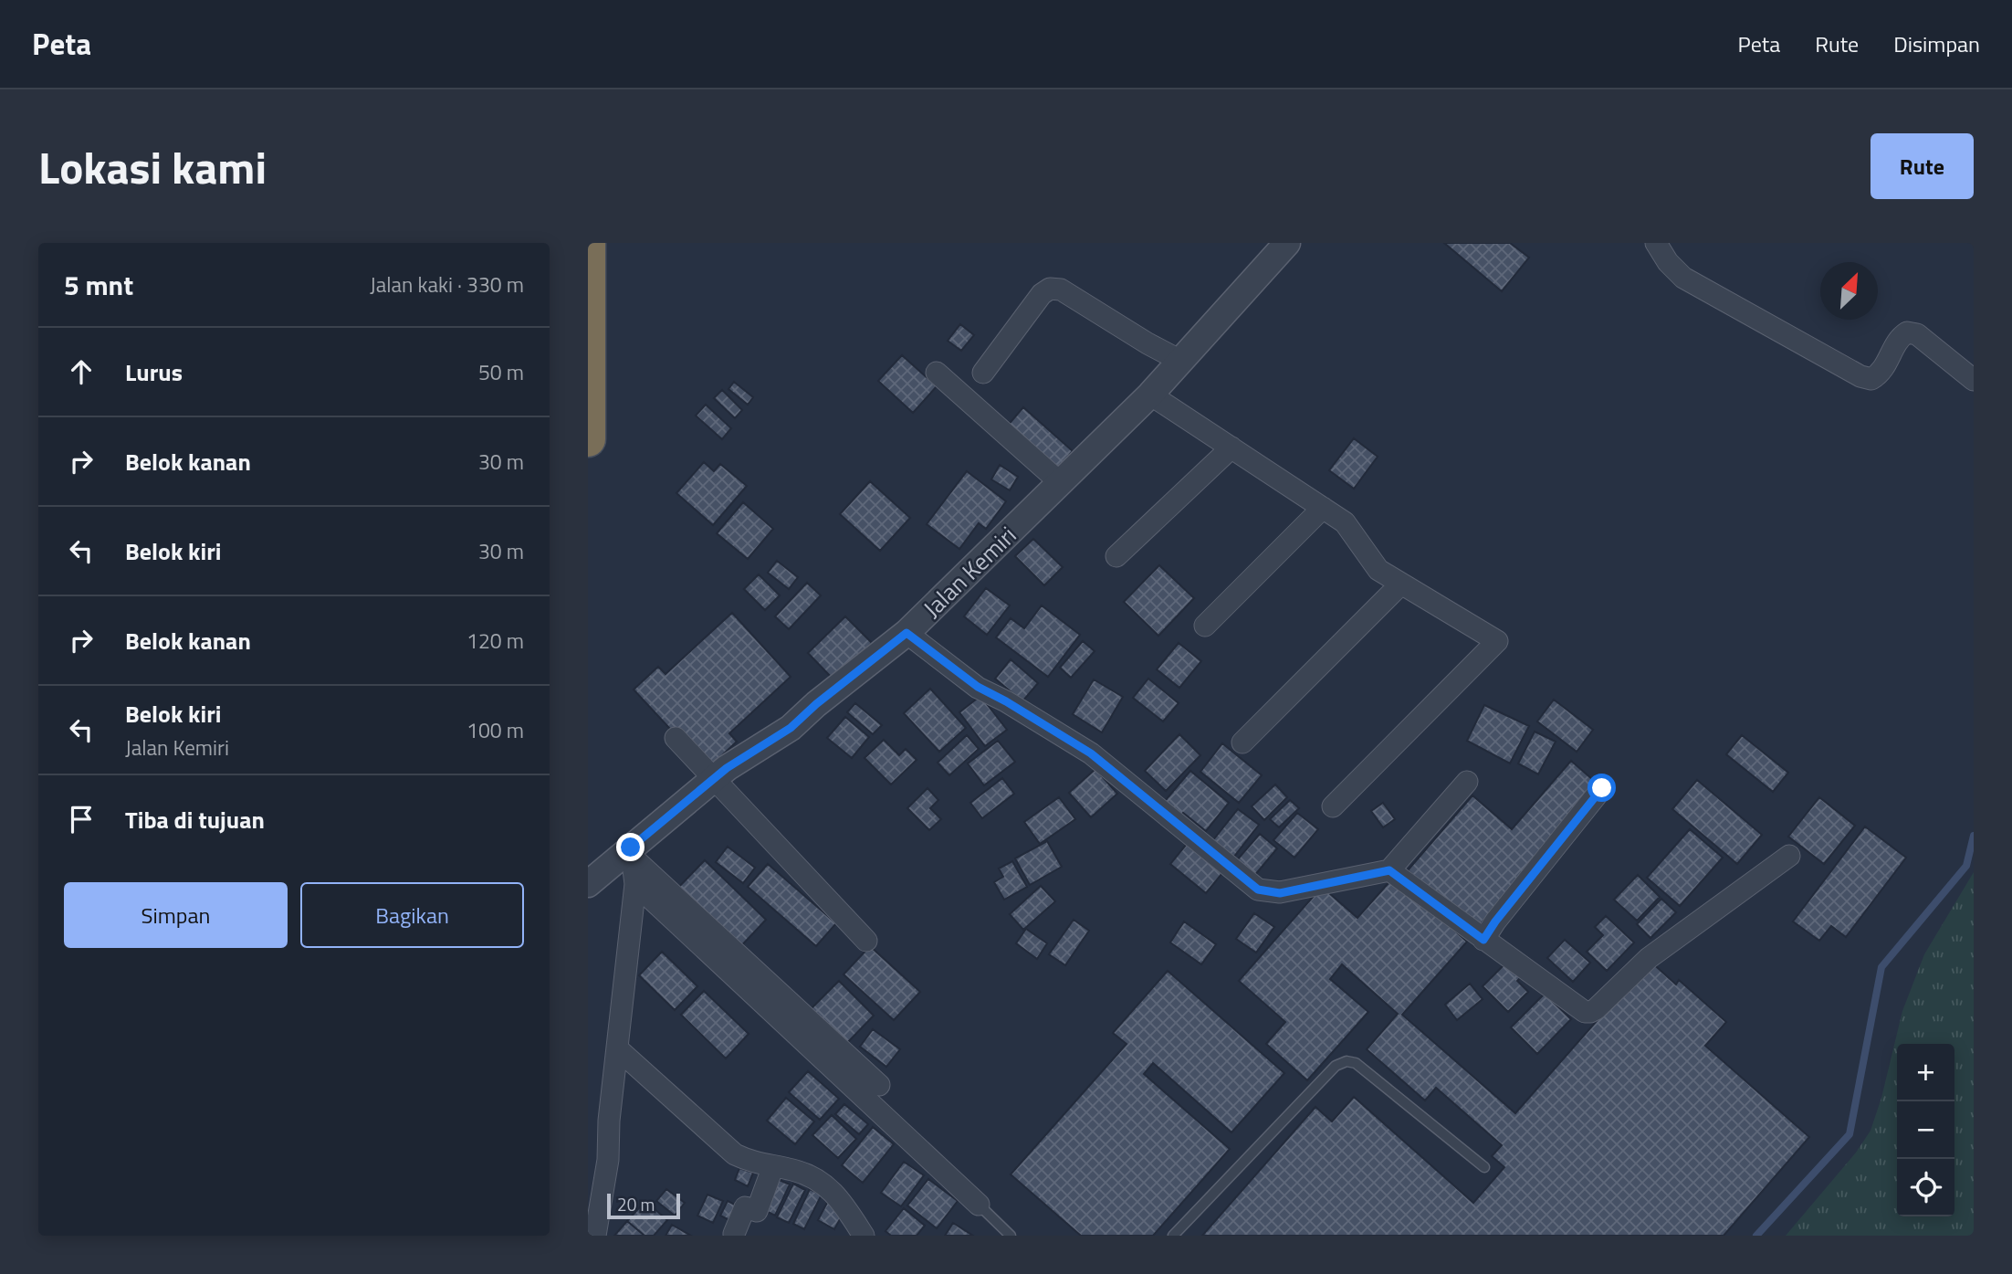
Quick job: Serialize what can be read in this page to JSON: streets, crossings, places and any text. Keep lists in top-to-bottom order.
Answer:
{
  "streets": {
    "street": ["Jalan Kemiri"]
  },
  "scale_bar": "20 m",
  "north": "top right",
  "page": {
    "header": "Peta",
    "nav": ["Peta", "Rute", "Disimpan"],
    "title": "Lokasi kami",
    "buttons": [
      "Rute",
      ["Simpan", "Bagikan"]
    ],
    "heading": ["5 mnt", "Jalan kaki · 330 m"],
    "list": [
      ["Lurus", "50 m"],
      ["Belok kanan", "30 m"],
      ["Belok kiri", "30 m"],
      ["Belok kanan", "120 m"],
      ["Belok kiri", "Jalan Kemiri", "100 m"],
      "Tiba di tujuan"
    ],
    "map_buttons": ["+", "−"],
    "scale": "20 m"
  }
}
